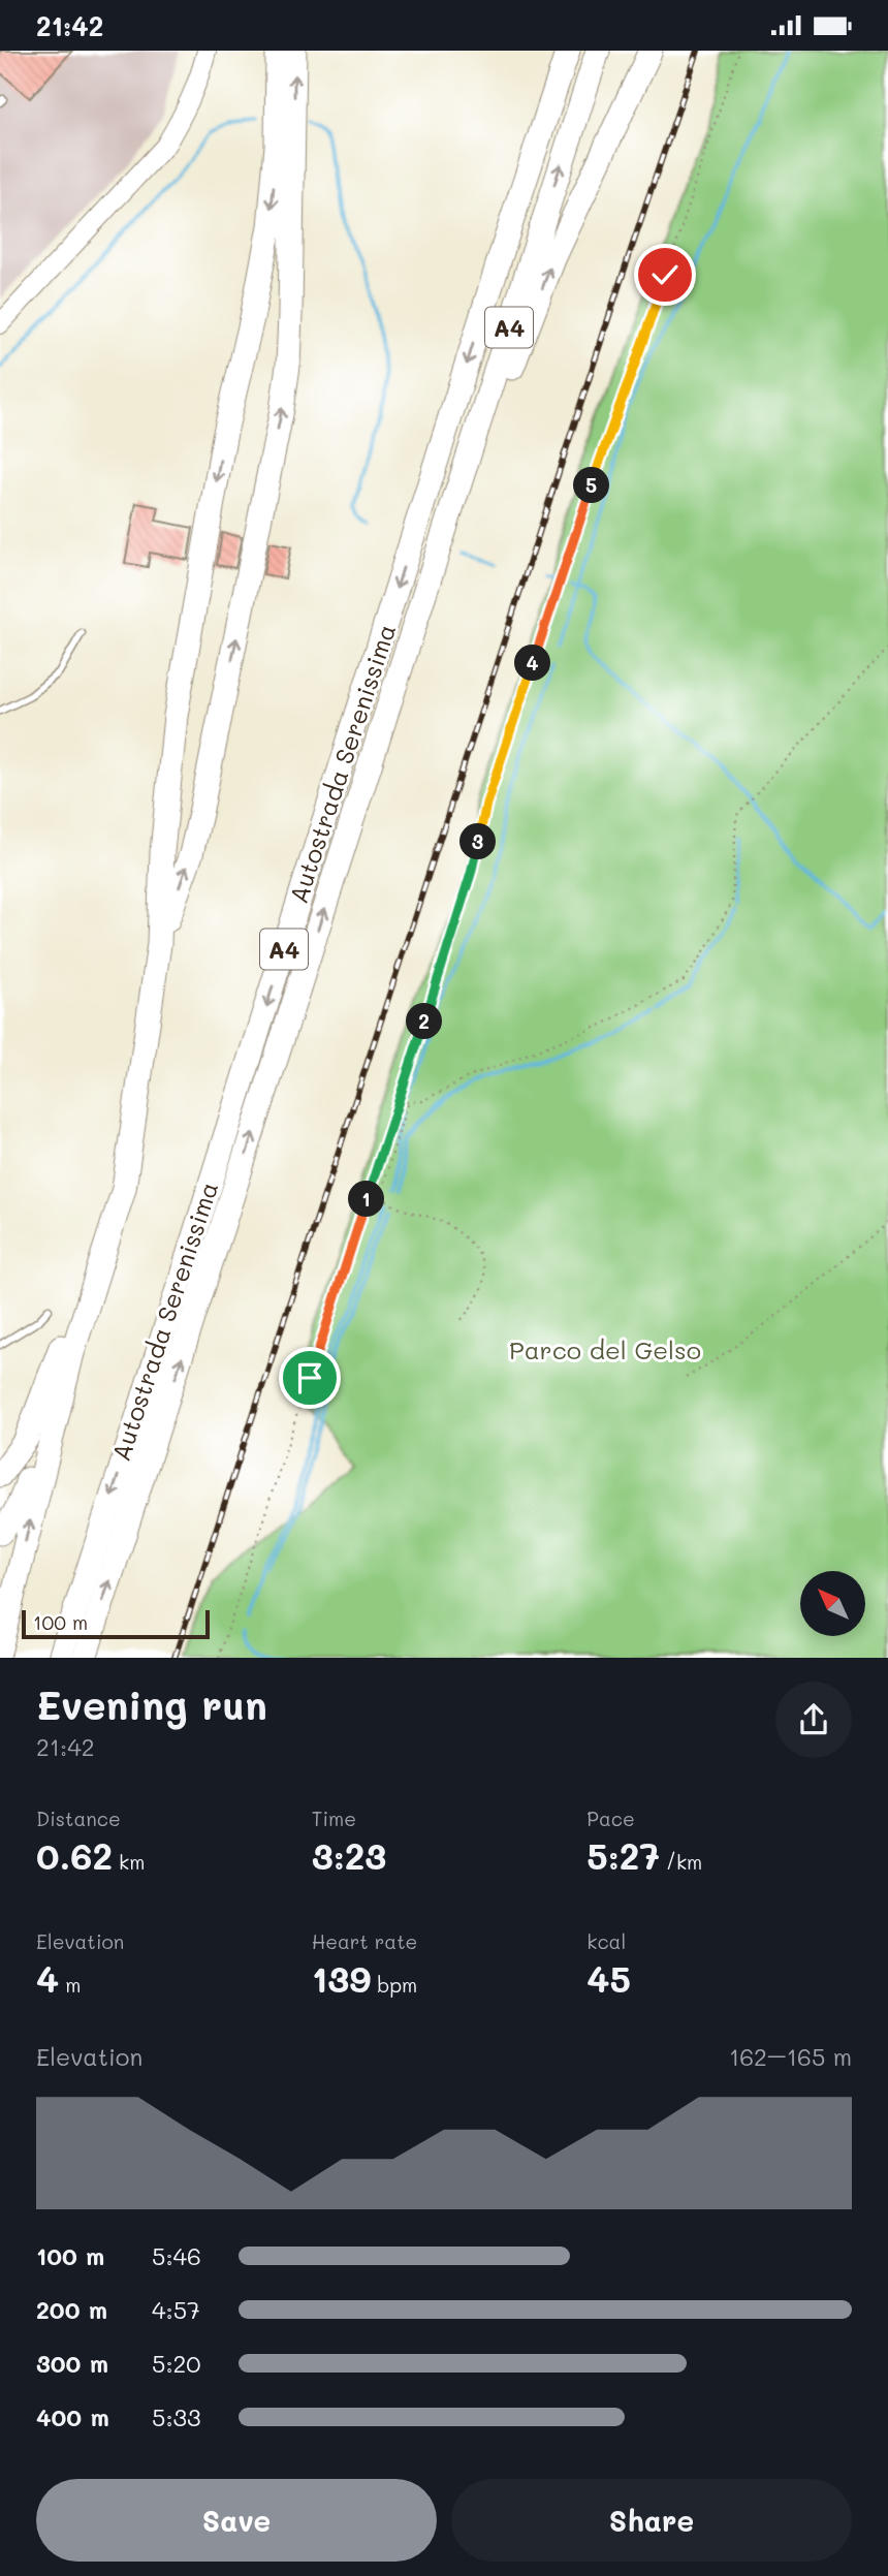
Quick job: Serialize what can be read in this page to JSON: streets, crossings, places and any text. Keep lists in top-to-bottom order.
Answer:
{
  "streets": {
    "highway": ["A4", "Autostrada Serenissima"]
  },
  "parks": ["Parco del Gelso"],
  "scale_bar": "100 m",
  "north": "top left",
  "page": {
    "status": "21:42",
    "pins": [
      "5",
      "4",
      "3",
      "2",
      "1"
    ],
    "scale": "100 m",
    "heading": ["Evening run", "21:42"],
    "stats": [
      ["Distance", "0.62 km"],
      ["Time", "3:23"],
      ["Pace", "5:27 /km"],
      ["Elevation", "4 m"],
      ["Heart rate", "139 bpm"],
      ["kcal", "45"]
    ],
    "chart": ["Elevation", "162–165 m"],
    "list": [
      {
        "name": "100 m",
        "note": "5:46"
      },
      {
        "name": "200 m",
        "note": "4:57"
      },
      {
        "name": "300 m",
        "note": "5:20"
      },
      {
        "name": "400 m",
        "note": "5:33"
      }
    ],
    "buttons": ["Save", "Share"]
  }
}
